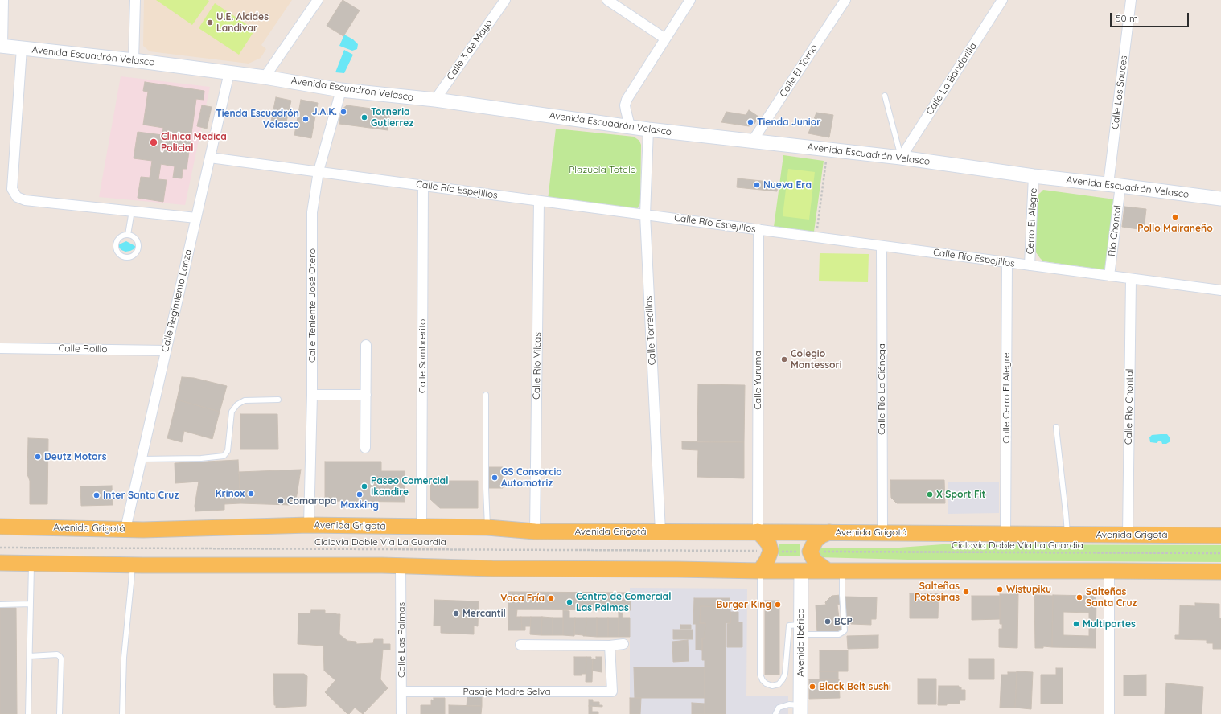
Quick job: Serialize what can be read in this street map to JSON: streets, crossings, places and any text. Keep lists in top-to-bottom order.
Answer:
{
  "streets": {
    "main road": ["Avenida Grigotá"],
    "street": [
      "Calle 3 de Mayo",
      "Avenida Escuadrón Velasco",
      "Calle El Torno",
      "Calle La Bandarilla",
      "Calle Los Sauces",
      "Calle Río Espejillos",
      "Cerro El Alegre",
      "Río Chontal",
      "Calle Regimiento Lanza",
      "Calle Teniente José Otero",
      "Calle Torrecillas",
      "Calle Roillo",
      "Calle Sombrerito",
      "Calle Río Vilcas",
      "Calle Yuruma",
      "Calle Río La Ciénega",
      "Calle Cerro El Alegre",
      "Calle Río Chontal",
      "Calle Las Palmas",
      "Avenida Ibérica",
      "Pasaje Madre Selva"
    ],
    "path": ["Ciclovía Doble Vía La Guardia"]
  },
  "crossings": [
    ["Calle 3 de Mayo", "Avenida Escuadrón Velasco"],
    ["Avenida Escuadrón Velasco", "Calle El Torno"],
    ["Avenida Escuadrón Velasco", "Calle La Bandarilla"],
    ["Avenida Escuadrón Velasco", "Calle Los Sauces"],
    ["Avenida Escuadrón Velasco", "Cerro El Alegre"],
    ["Avenida Escuadrón Velasco", "Río Chontal"],
    ["Avenida Escuadrón Velasco", "Calle Regimiento Lanza"],
    ["Avenida Escuadrón Velasco", "Calle Teniente José Otero"],
    ["Avenida Escuadrón Velasco", "Calle Torrecillas"],
    ["Calle Los Sauces", "Río Chontal"],
    ["Calle Río Espejillos", "Cerro El Alegre"],
    ["Calle Río Espejillos", "Río Chontal"],
    ["Calle Río Espejillos", "Calle Regimiento Lanza"],
    ["Calle Río Espejillos", "Calle Teniente José Otero"],
    ["Calle Río Espejillos", "Calle Torrecillas"],
    ["Calle Río Espejillos", "Calle Sombrerito"],
    ["Calle Río Espejillos", "Calle Río Vilcas"],
    ["Calle Río Espejillos", "Calle Yuruma"],
    ["Calle Río Espejillos", "Calle Río La Ciénega"],
    ["Calle Río Espejillos", "Calle Cerro El Alegre"],
    ["Calle Río Espejillos", "Calle Río Chontal"],
    ["Calle Regimiento Lanza", "Calle Roillo"],
    ["Calle Regimiento Lanza", "Avenida Grigotá"],
    ["Calle Teniente José Otero", "Avenida Grigotá"],
    ["Calle Torrecillas", "Avenida Grigotá"],
    ["Calle Sombrerito", "Avenida Grigotá"],
    ["Calle Río Vilcas", "Avenida Grigotá"],
    ["Calle Yuruma", "Avenida Grigotá"],
    ["Calle Río La Ciénega", "Avenida Grigotá"],
    ["Calle Cerro El Alegre", "Avenida Grigotá"],
    ["Calle Río Chontal", "Avenida Grigotá"],
    ["Calle Las Palmas", "Pasaje Madre Selva"]
  ],
  "parks": ["Plazuela Totelo"],
  "places": [
    "U.E. Alcides Landivar",
    "J.A.K.",
    "Torneria Gutierrez",
    "Tienda Escuadrón Velasco",
    "Tienda Junior",
    "Clinica Medica Policial",
    "Nueva Era",
    "Pollo Mairaneño",
    "Colegio Montessori",
    "Deutz Motors",
    "GS Consorcio Automotriz",
    "Paseo Comercial Ikandire",
    "Krinox",
    "Maxking",
    "X Sport Fit",
    "Inter Santa Cruz",
    "Comarapa",
    "Wistupiku",
    "Salteñas Potosinas",
    "Salteñas Santa Cruz",
    "Vaca Fría",
    "Centro de Comercial Las Palmas",
    "Burger King",
    "Mercantil",
    "BCP",
    "Multipartes",
    "Black Belt sushi"
  ],
  "scale_bar": "50 m"
}
